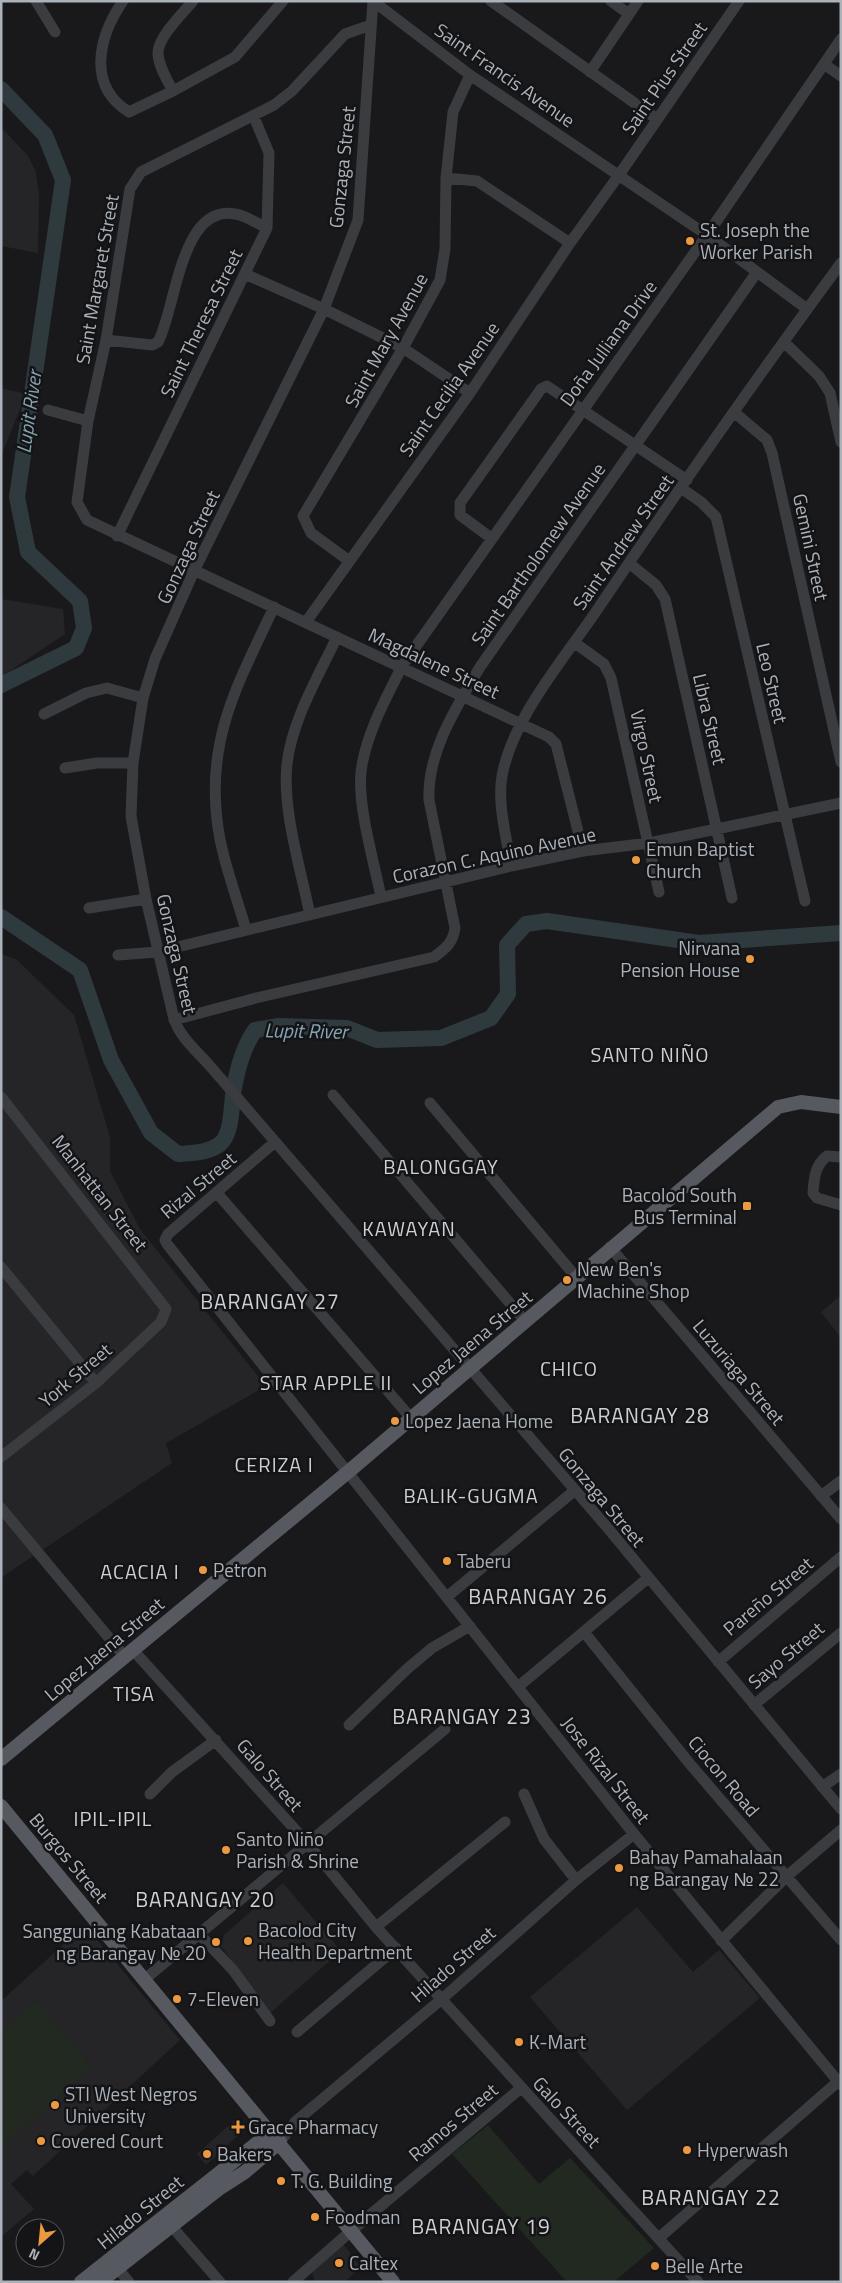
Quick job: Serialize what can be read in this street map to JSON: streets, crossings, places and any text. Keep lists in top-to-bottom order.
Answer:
{
  "streets": {
    "main road": ["Lopez Jaena Street", "Burgos Street", "Hilado Street"],
    "street": [
      "Saint Francis Avenue",
      "Saint Pius Street",
      "Gonzaga Street",
      "Saint Margaret Street",
      "Saint Theresa Street",
      "Saint Mary Avenue",
      "Doña Julliana Drive",
      "Saint Cecilia Avenue",
      "Saint Andrew Street",
      "Gemini Street",
      "Saint Bartholomew Avenue",
      "Magdalene Street",
      "Leo Street",
      "Libra Street",
      "Virgo Street",
      "Corazon C. Aquino Avenue",
      "Rizal Street",
      "Manhattan Street",
      "Luzuriaga Street",
      "York Street",
      "Pareño Street",
      "Sayo Street",
      "Jose Rizal Street",
      "Galo Street",
      "Ciocon Road",
      "Ramos Street"
    ]
  },
  "crossings": [
    ["Saint Francis Avenue", "Saint Pius Street"],
    ["Saint Francis Avenue", "Gonzaga Street"],
    ["Saint Francis Avenue", "Saint Mary Avenue"],
    ["Saint Francis Avenue", "Doña Julliana Drive"],
    ["Saint Francis Avenue", "Saint Cecilia Avenue"],
    ["Saint Francis Avenue", "Saint Andrew Street"],
    ["Saint Francis Avenue", "Saint Bartholomew Avenue"],
    ["Saint Pius Street", "Saint Cecilia Avenue"],
    ["Gonzaga Street", "Saint Margaret Street"],
    ["Gonzaga Street", "Saint Bartholomew Avenue"],
    ["Gonzaga Street", "Magdalene Street"],
    ["Gonzaga Street", "Corazon C. Aquino Avenue"],
    ["Gonzaga Street", "Rizal Street"],
    ["Gonzaga Street", "Lopez Jaena Street"],
    ["Gonzaga Street", "Pareño Street"],
    ["Gonzaga Street", "Sayo Street"],
    ["Saint Margaret Street", "Saint Theresa Street"],
    ["Saint Margaret Street", "Magdalene Street"],
    ["Saint Mary Avenue", "Saint Cecilia Avenue"],
    ["Doña Julliana Drive", "Magdalene Street"],
    ["Doña Julliana Drive", "Leo Street"],
    ["Doña Julliana Drive", "Corazon C. Aquino Avenue"],
    ["Saint Cecilia Avenue", "Magdalene Street"],
    ["Saint Andrew Street", "Gemini Street"],
    ["Saint Andrew Street", "Magdalene Street"],
    ["Saint Andrew Street", "Leo Street"],
    ["Saint Andrew Street", "Libra Street"],
    ["Saint Andrew Street", "Virgo Street"],
    ["Saint Andrew Street", "Corazon C. Aquino Avenue"],
    ["Saint Bartholomew Avenue", "Magdalene Street"],
    ["Saint Bartholomew Avenue", "Leo Street"],
    ["Saint Bartholomew Avenue", "Corazon C. Aquino Avenue"],
    ["Magdalene Street", "Corazon C. Aquino Avenue"],
    ["Leo Street", "Corazon C. Aquino Avenue"],
    ["Libra Street", "Corazon C. Aquino Avenue"],
    ["Virgo Street", "Corazon C. Aquino Avenue"],
    ["Rizal Street", "Lopez Jaena Street"],
    ["Rizal Street", "Jose Rizal Street"],
    ["Manhattan Street", "York Street"],
    ["Lopez Jaena Street", "Luzuriaga Street"],
    ["Lopez Jaena Street", "Jose Rizal Street"],
    ["Lopez Jaena Street", "Galo Street"],
    ["Jose Rizal Street", "Hilado Street"],
    ["Galo Street", "Hilado Street"],
    ["Galo Street", "Ramos Street"],
    ["Burgos Street", "Hilado Street"],
    ["Burgos Street", "Ramos Street"]
  ],
  "districts": [
    "SANTO NIÑO",
    "BALONGGAY",
    "KAWAYAN",
    "BARANGAY 27",
    "CHICO",
    "STAR APPLE II",
    "BARANGAY 28",
    "CERIZA I",
    "BALIK-GUGMA",
    "ACACIA I",
    "BARANGAY 26",
    "TISA",
    "BARANGAY 23",
    "IPIL-IPIL",
    "BARANGAY 20",
    "BARANGAY 22",
    "BARANGAY 19"
  ],
  "water": ["Lupit River"],
  "places": {
    "other": [
      "St. Joseph the Worker Parish",
      "Emun Baptist Church",
      "Nirvana Pension House",
      "New Ben's Machine Shop",
      "Lopez Jaena Home",
      "Taberu",
      "Petron",
      "Santo Niño Parish & Shrine",
      "Bahay Pamahalaan ng Barangay № 22",
      "Bacolod City Health Department",
      "Sangguniang Kabataan ng Barangay № 20",
      "7-Eleven",
      "K-Mart",
      "STI West Negros University",
      "Covered Court",
      "Hyperwash",
      "Bakers",
      "T. G. Building",
      "Foodman",
      "Caltex",
      "Belle Arte"
    ],
    "transit": ["Bacolod South Bus Terminal"],
    "health": ["Grace Pharmacy"]
  },
  "north": "bottom left"
}
